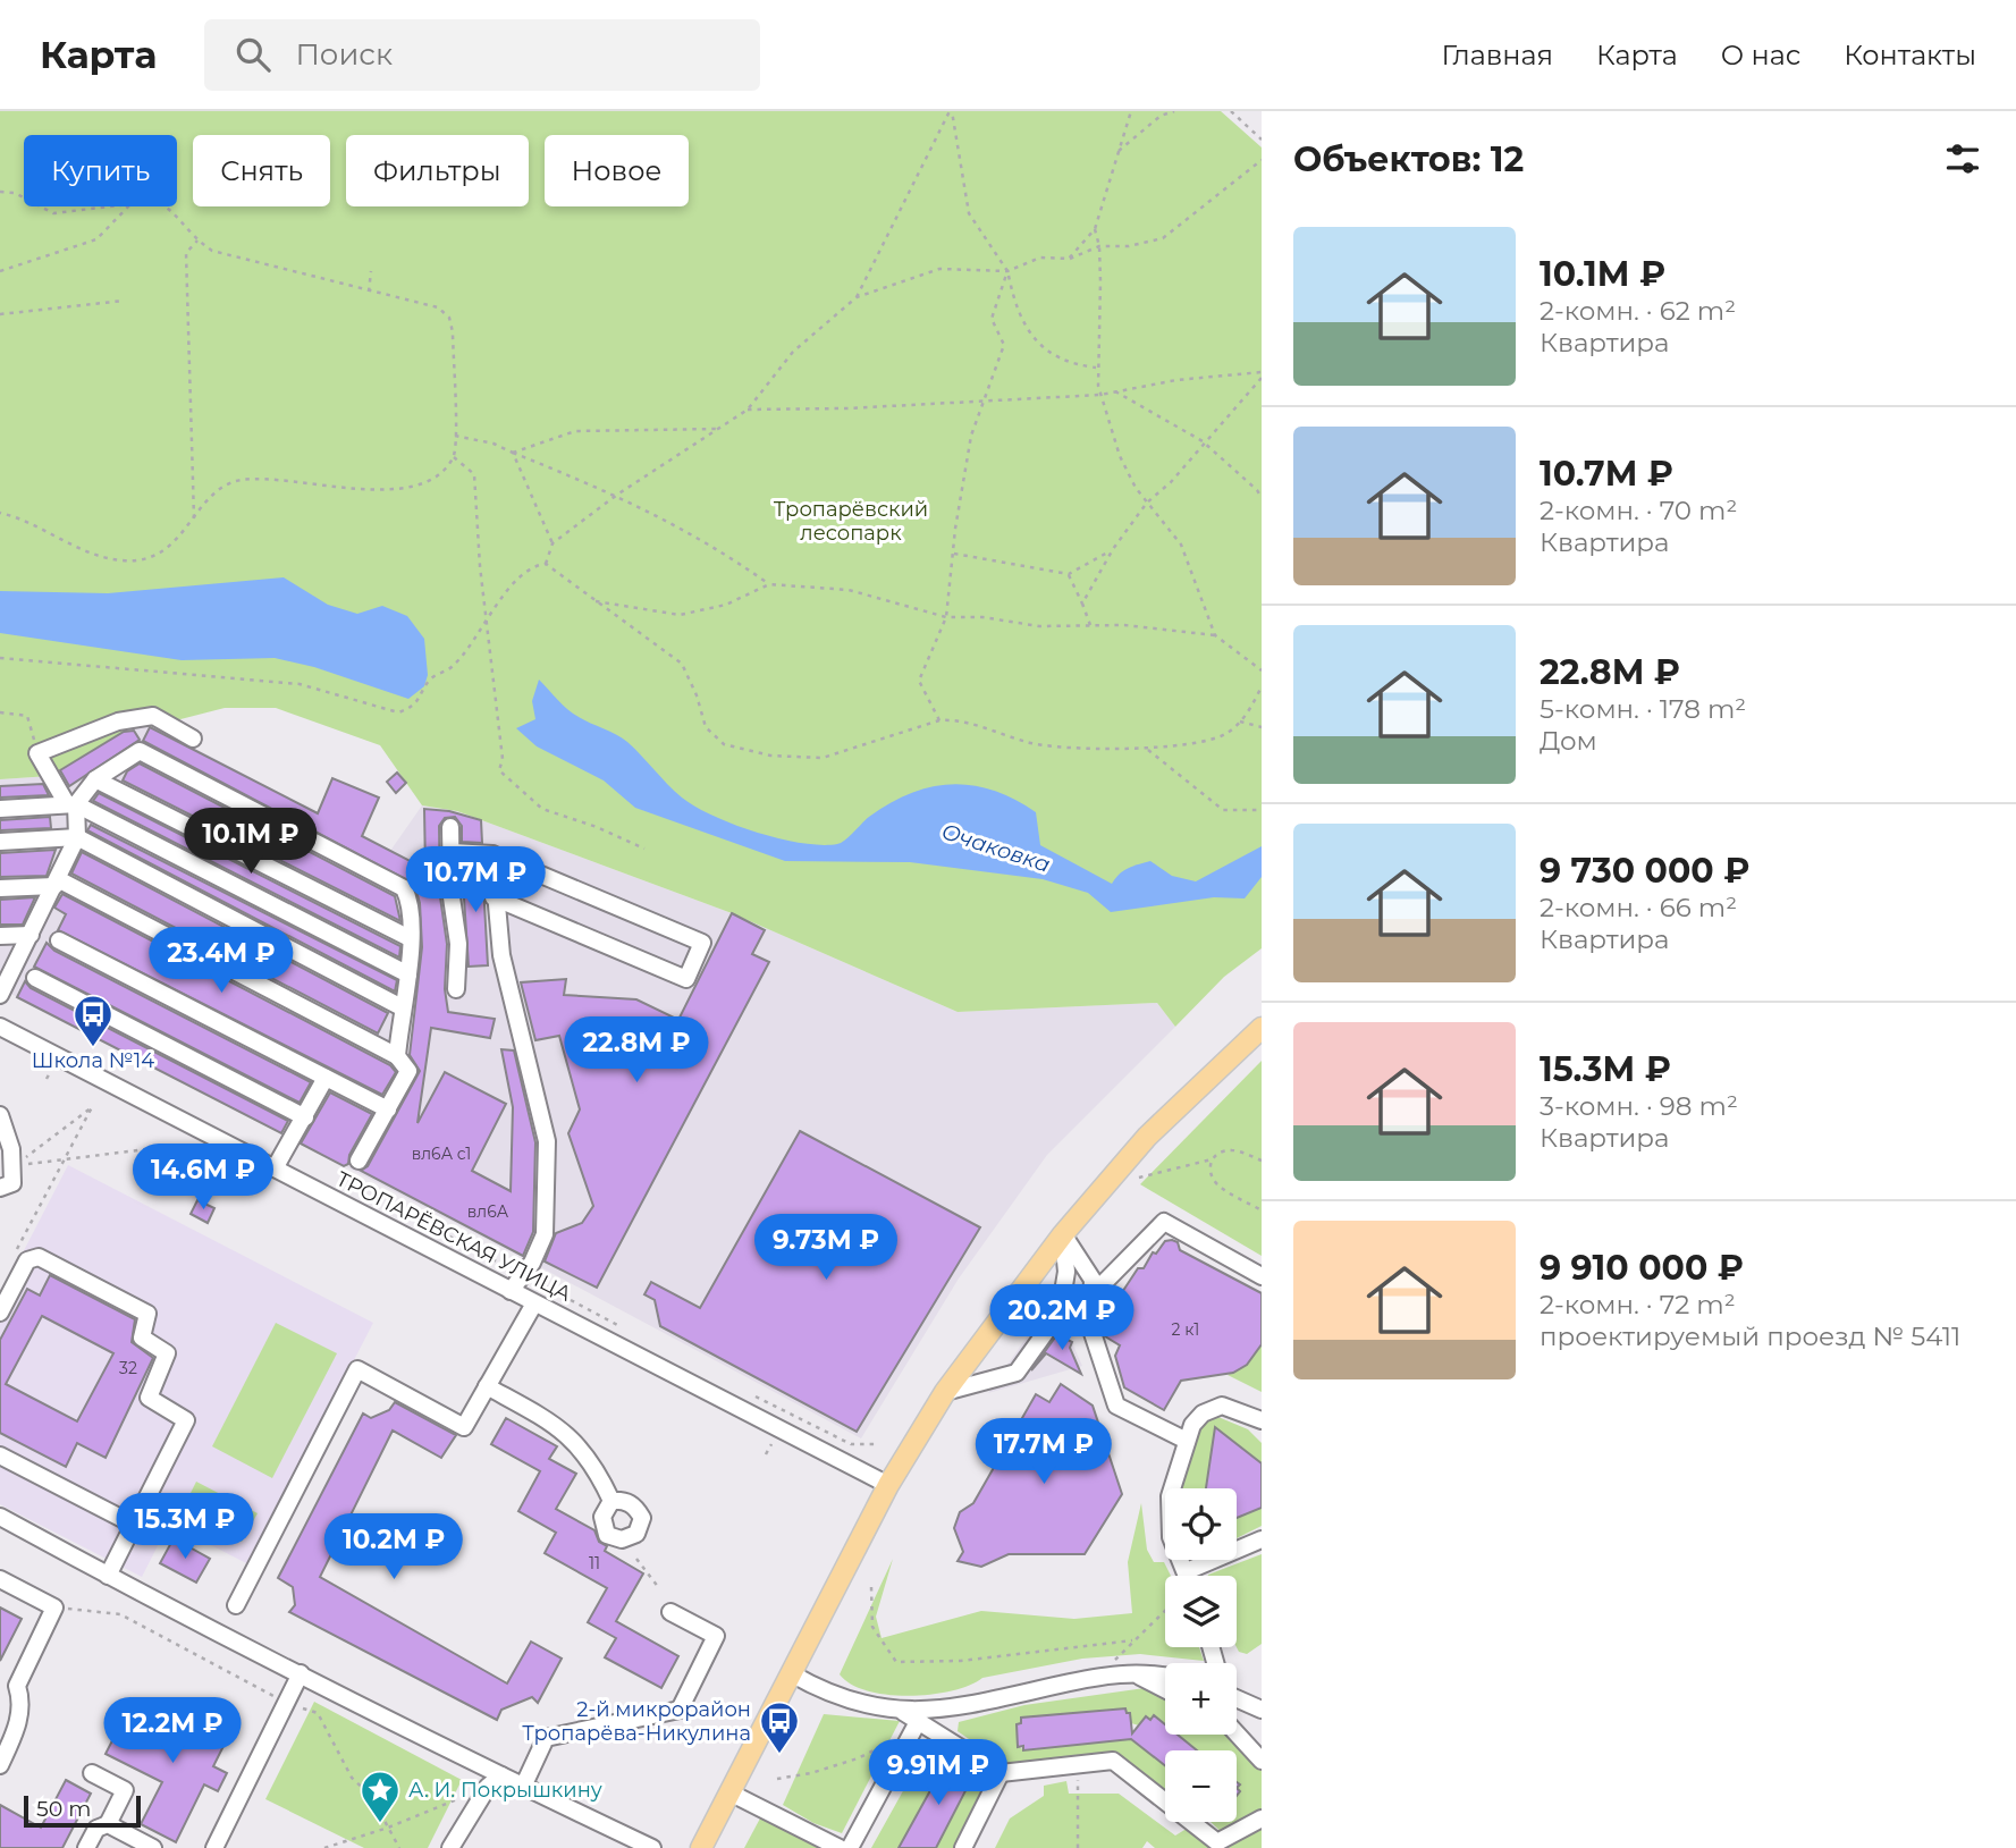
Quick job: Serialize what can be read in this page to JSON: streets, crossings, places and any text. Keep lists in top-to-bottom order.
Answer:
{
  "streets": {
    "street": ["ТРОПАРЁВСКАЯ УЛИЦА"]
  },
  "water": ["Очаковка"],
  "parks": ["Тропарёвский лесопарк"],
  "places": {
    "bus stop": ["Школа №14", "2-й микрорайон Тропарёва-Никулина"],
    "place": ["А. И. Покрышкину"]
  },
  "house_numbers": [
    "вл6А с1",
    "вл6А",
    "2 к1",
    "32",
    "11"
  ],
  "scale_bar": "50 m",
  "page": {
    "header": "Карта",
    "search": "Поиск",
    "nav": [
      "Главная",
      "Карта",
      "О нас",
      "Контакты"
    ],
    "heading": "Объектов: 12",
    "chip": [
      "Купить",
      "Снять",
      "Фильтры",
      "Новое"
    ],
    "list": [
      {
        "name": "10.1M ₽",
        "note": "2-комн. · 62 m² · Квартира"
      },
      {
        "name": "10.7M ₽",
        "note": "2-комн. · 70 m² · Квартира"
      },
      {
        "name": "22.8M ₽",
        "note": "5-комн. · 178 m² · Дом"
      },
      {
        "name": "9 730 000 ₽",
        "note": "2-комн. · 66 m² · Квартира"
      },
      {
        "name": "15.3M ₽",
        "note": "3-комн. · 98 m² · Квартира"
      },
      {
        "name": "9 910 000 ₽",
        "note": "2-комн. · 72 m² · проектируемый проезд № 5411"
      }
    ],
    "price": [
      "10.1M ₽",
      "10.7M ₽",
      "23.4M ₽",
      "22.8M ₽",
      "14.6M ₽",
      "9.73M ₽",
      "20.2M ₽",
      "17.7M ₽",
      "15.3M ₽",
      "10.2M ₽",
      "12.2M ₽",
      "9.91M ₽"
    ],
    "map_buttons": ["+", "−"],
    "scale": "50 m"
  }
}
